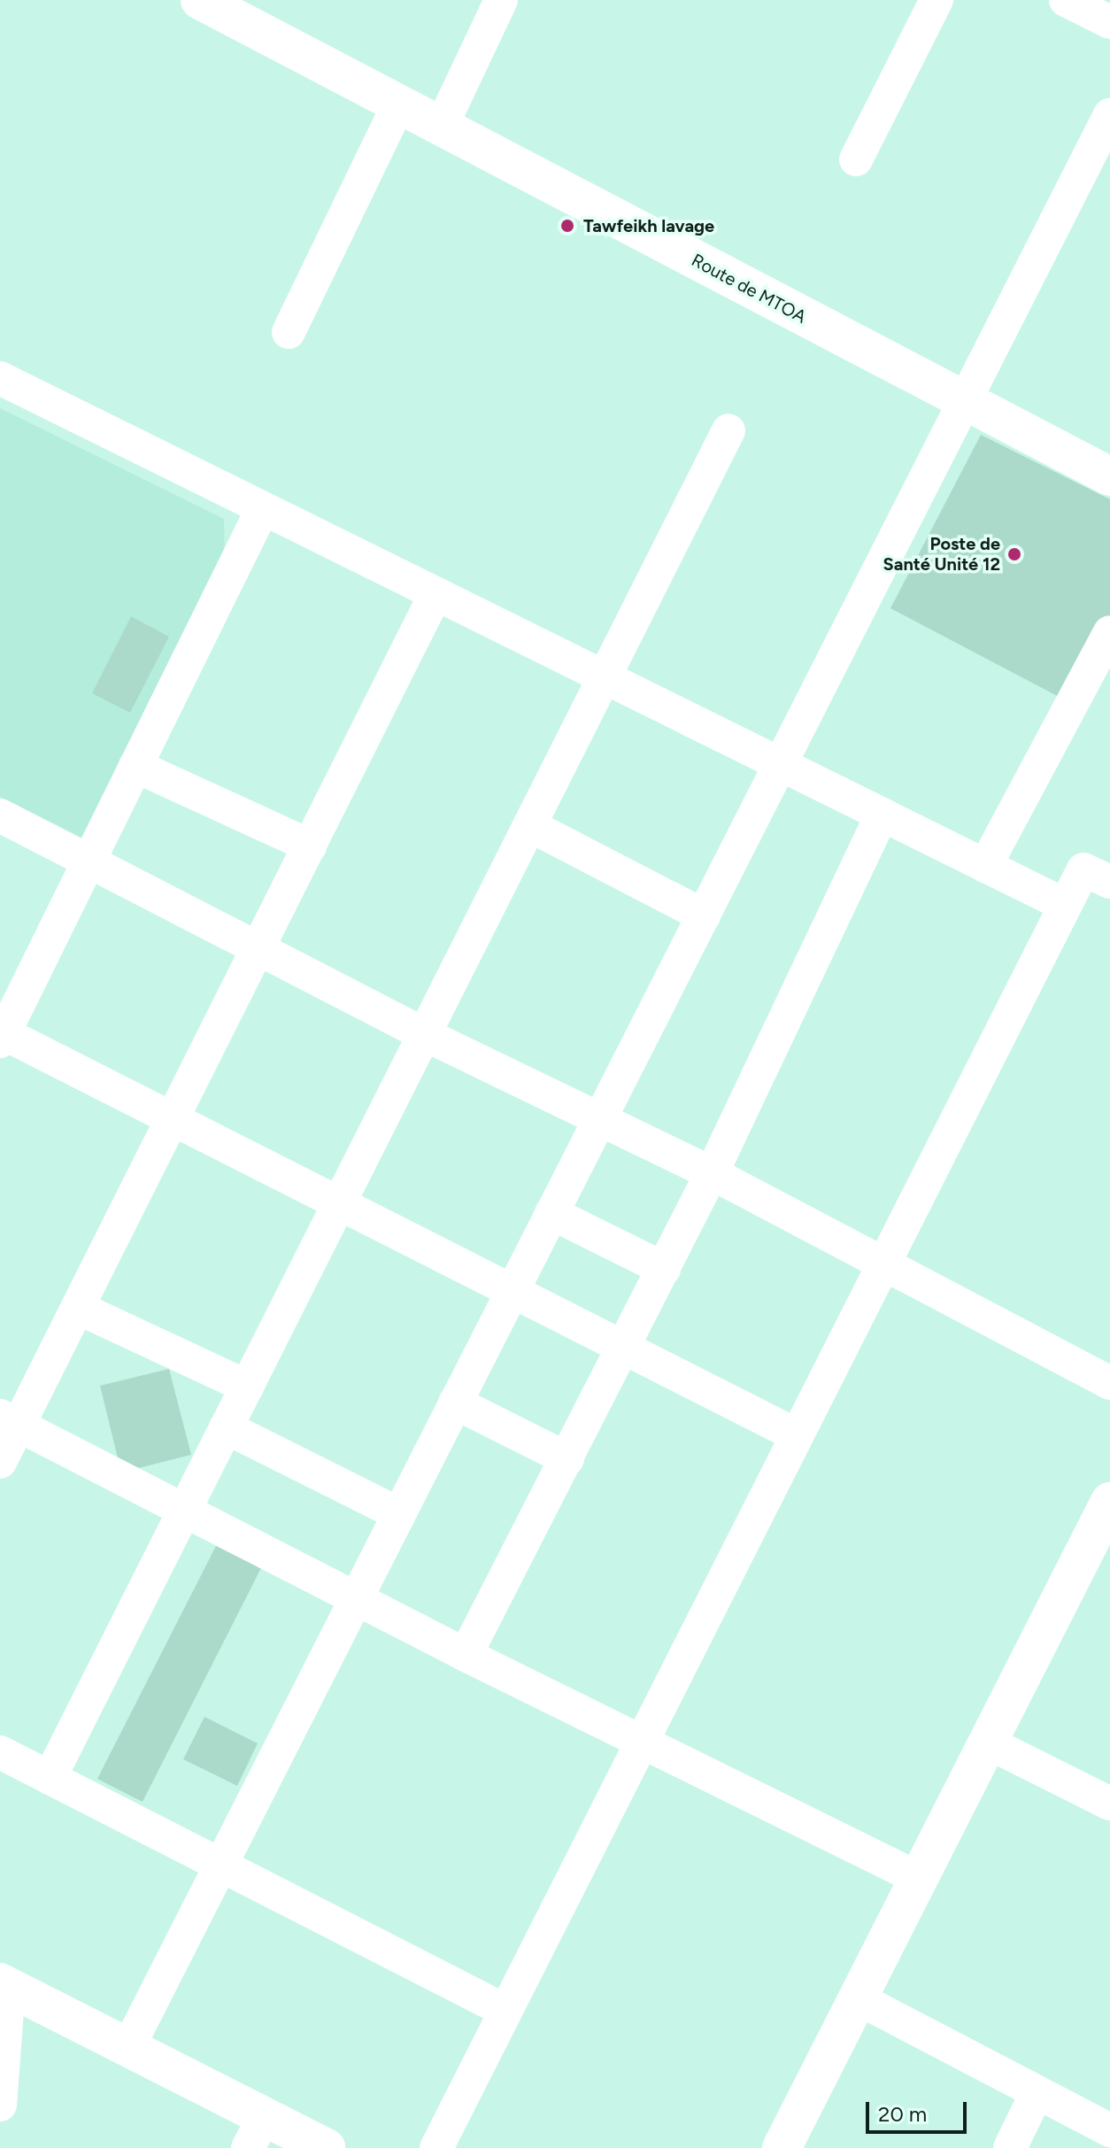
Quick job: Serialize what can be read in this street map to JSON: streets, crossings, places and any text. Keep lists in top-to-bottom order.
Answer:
{
  "streets": {
    "street": ["Route de MTOA"]
  },
  "places": ["Tawfeikh lavage", "Poste de Santé Unité 12"],
  "scale_bar": "20 m"
}
